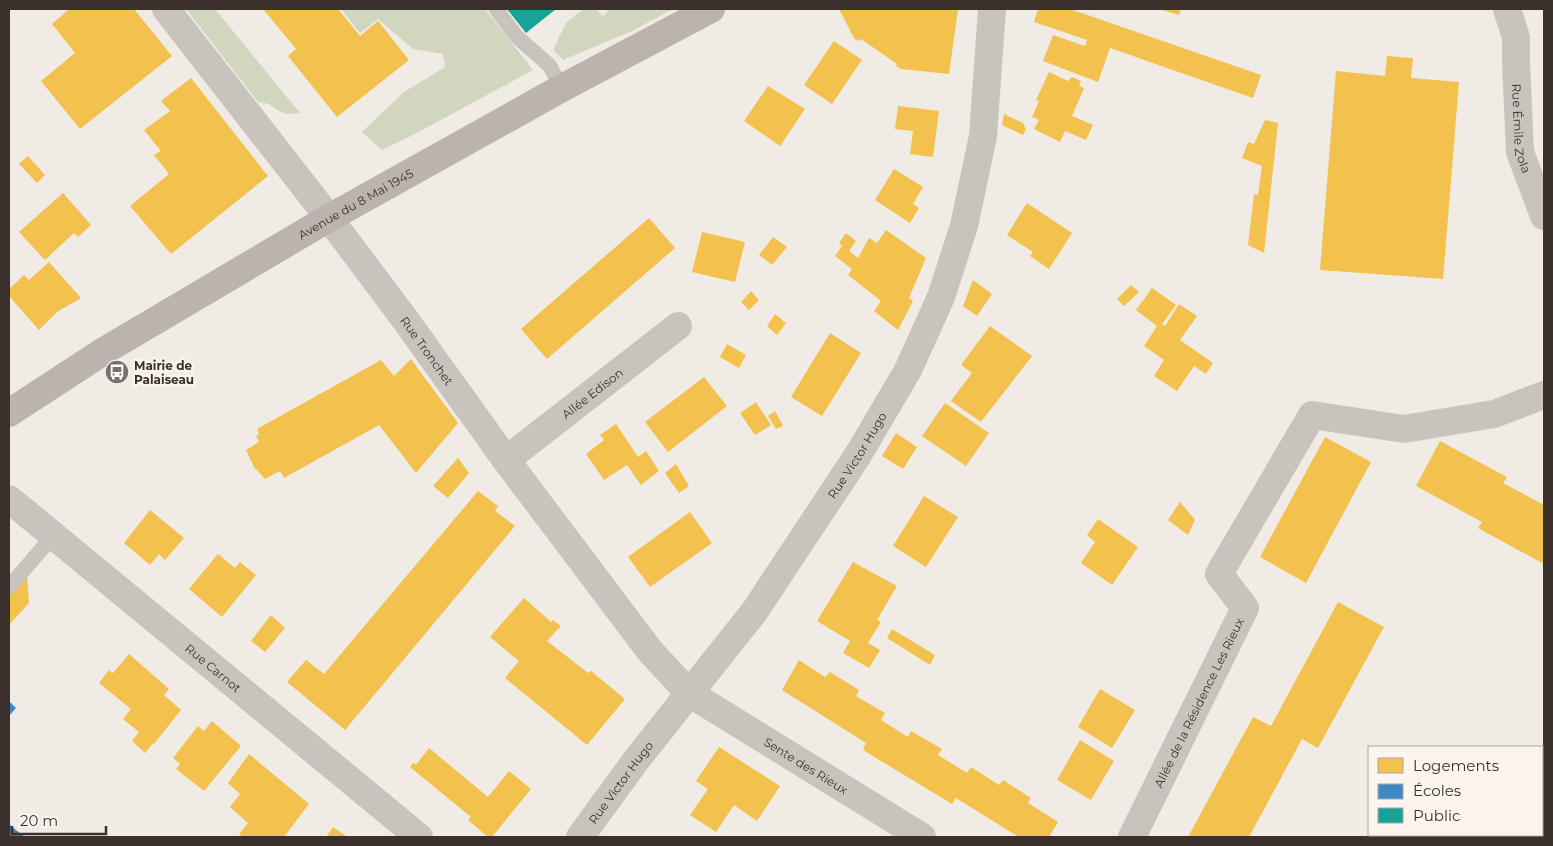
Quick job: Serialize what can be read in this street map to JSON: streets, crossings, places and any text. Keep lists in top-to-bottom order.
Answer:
{
  "streets": {
    "main road": ["Avenue du 8 Mai 1945"],
    "street": [
      "Rue Émile Zola",
      "Rue Tronchet",
      "Allée Edison",
      "Rue Victor Hugo",
      "Rue Carnot",
      "Allée de la Résidence Les Rieux",
      "Sente des Rieux"
    ]
  },
  "crossings": [
    ["Avenue du 8 Mai 1945", "Rue Tronchet"],
    ["Rue Tronchet", "Allée Edison"],
    ["Rue Tronchet", "Rue Victor Hugo"],
    ["Rue Tronchet", "Sente des Rieux"],
    ["Rue Victor Hugo", "Sente des Rieux"]
  ],
  "places": {
    "bus stop": ["Mairie de Palaiseau"]
  },
  "legend": ["Logements", "Écoles", "Public"],
  "scale_bar": "20 m"
}
